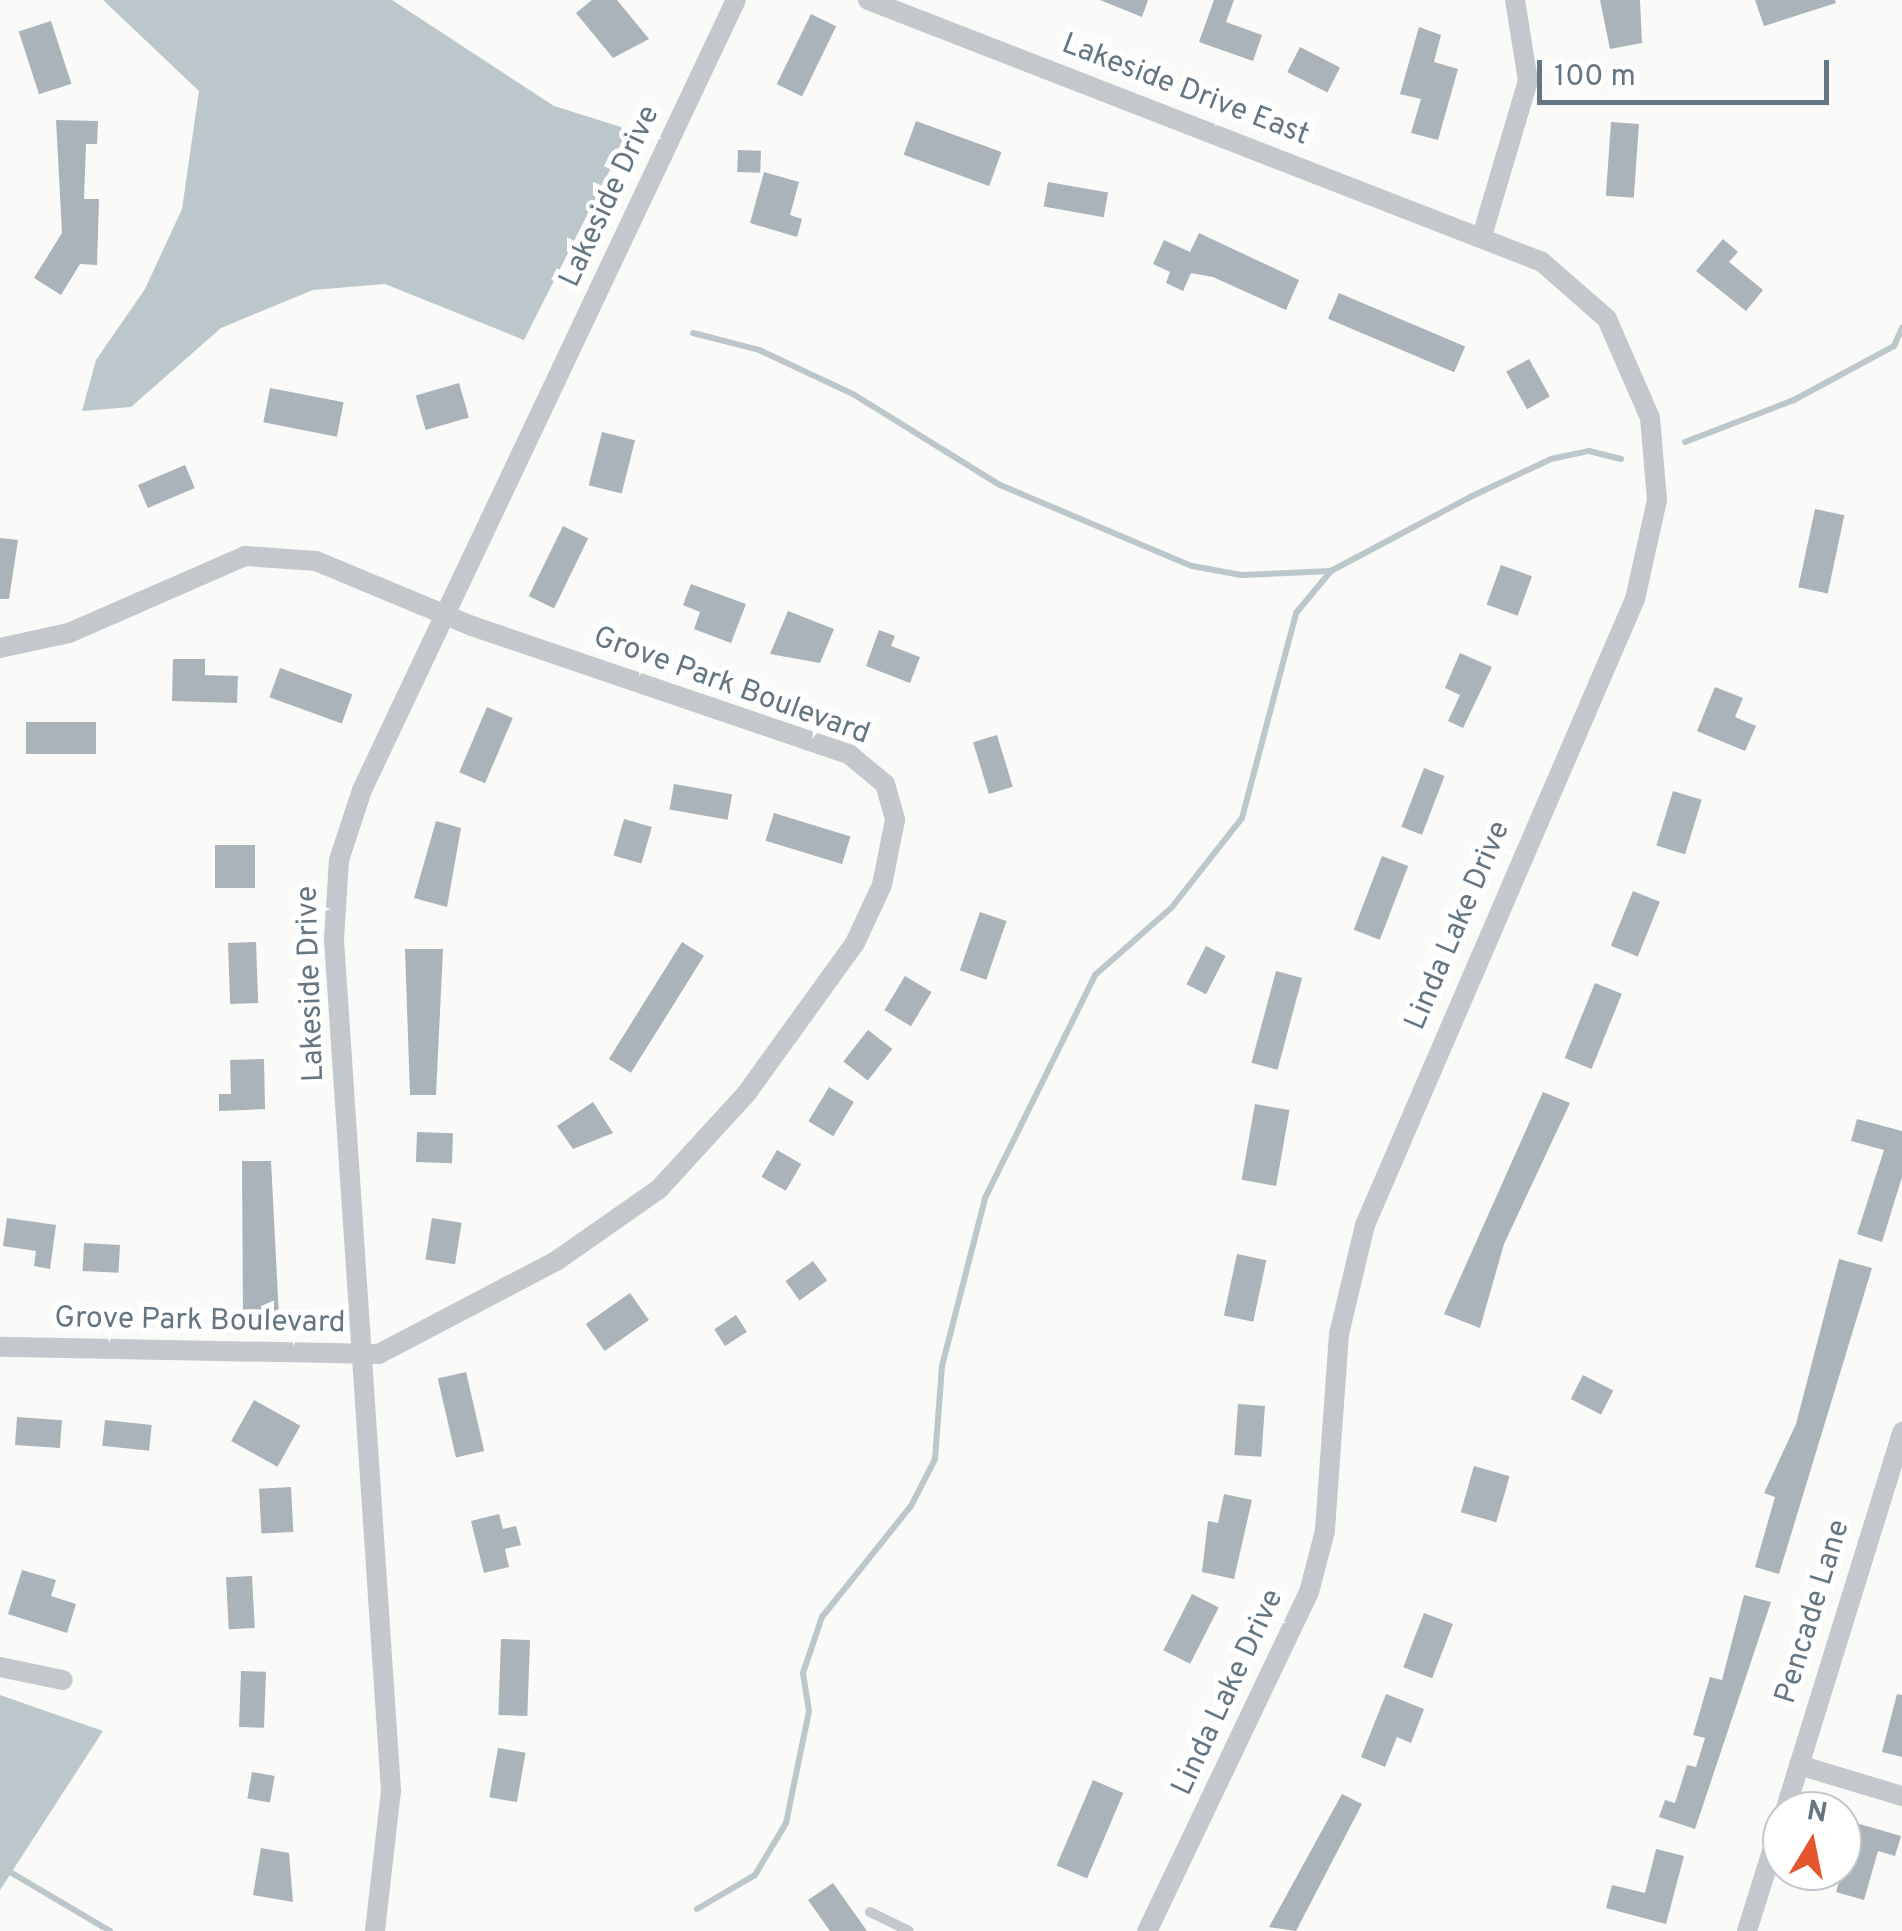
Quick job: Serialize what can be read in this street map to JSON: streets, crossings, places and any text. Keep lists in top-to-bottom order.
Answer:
{
  "streets": {
    "street": [
      "Lakeside Drive East",
      "Lakeside Drive",
      "Grove Park Boulevard",
      "Linda Lake Drive",
      "Pencade Lane"
    ]
  },
  "crossings": [
    ["Lakeside Drive East", "Linda Lake Drive"],
    ["Lakeside Drive", "Grove Park Boulevard"]
  ],
  "scale_bar": "100 m",
  "north": "top"
}
